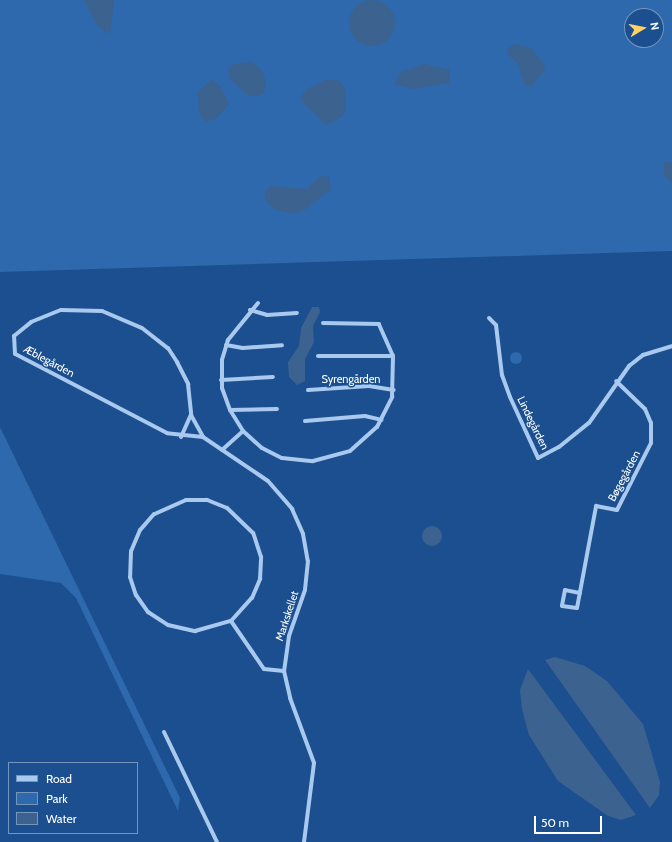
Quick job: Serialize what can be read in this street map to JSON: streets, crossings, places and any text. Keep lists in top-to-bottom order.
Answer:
{
  "streets": {
    "street": [
      "Æblegården",
      "Syrengården",
      "Lindegården",
      "Bøgegården",
      "Markskellet"
    ]
  },
  "crossings": [
    ["Æblegården", "Markskellet"],
    ["Lindegården", "Bøgegården"]
  ],
  "legend": ["Road", "Park", "Water"],
  "scale_bar": "50 m",
  "north": "right"
}
